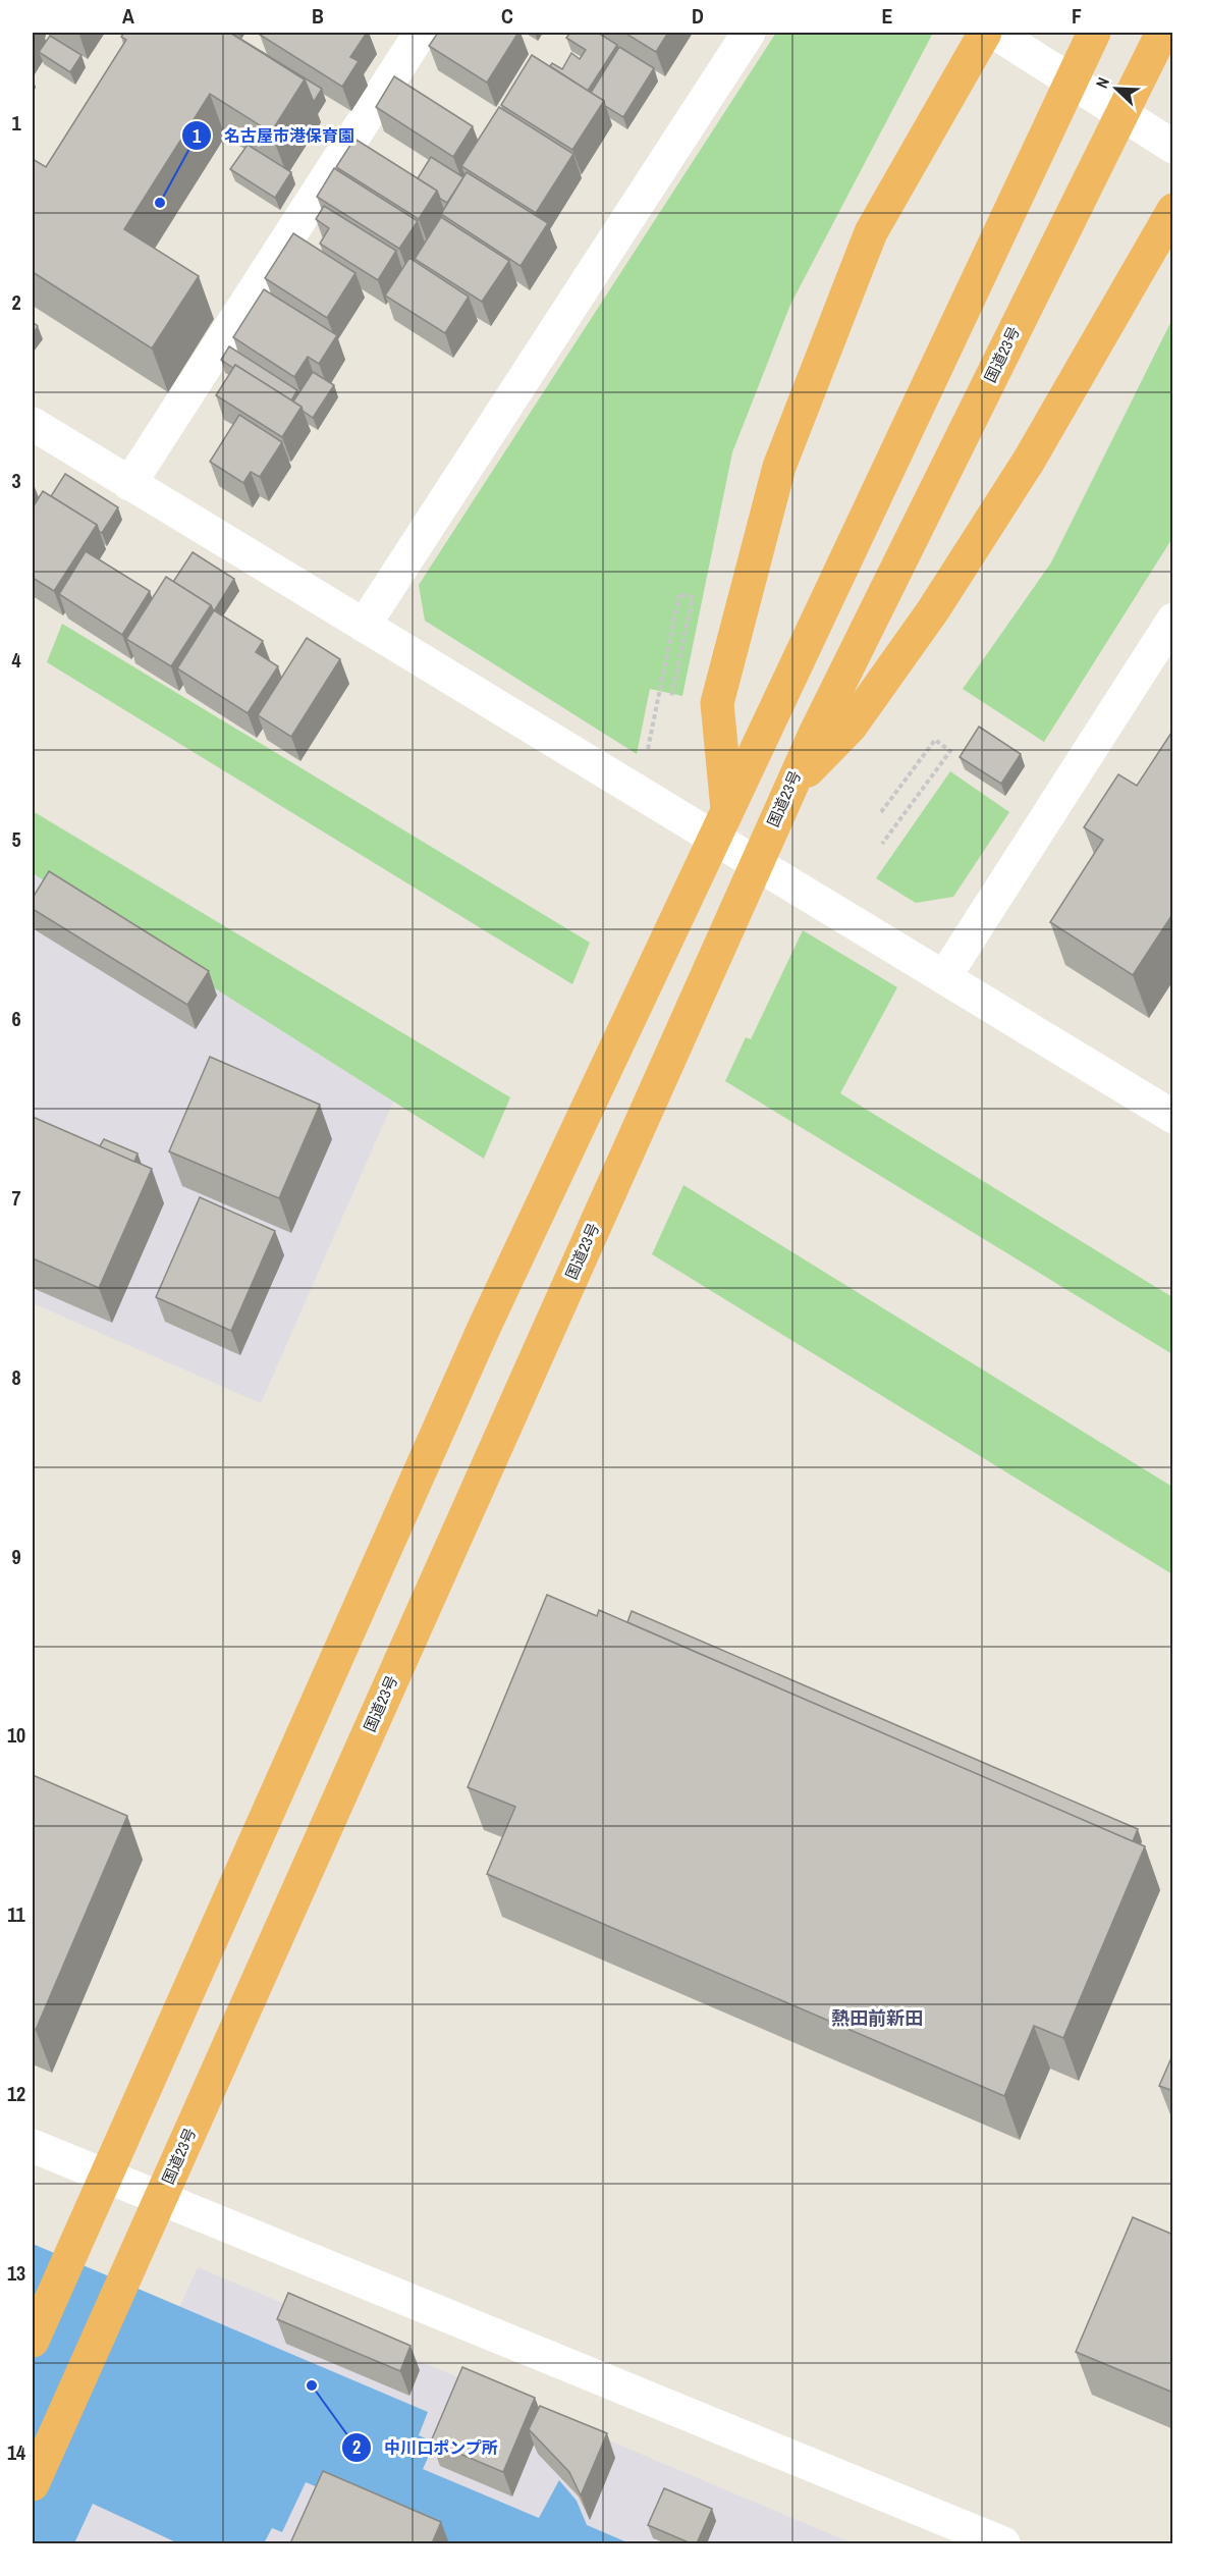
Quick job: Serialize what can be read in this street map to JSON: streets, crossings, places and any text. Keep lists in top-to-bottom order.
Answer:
{
  "streets": {
    "highway": ["国道23号"]
  },
  "districts": ["熱田前新田"],
  "places": ["名古屋市港保育園", "中川口ポンプ所"],
  "north": "top left",
  "grid": {
    "columns": [
      "A",
      "B",
      "C",
      "D",
      "E",
      "F"
    ],
    "rows": [
      "1",
      "2",
      "3",
      "4",
      "5",
      "6",
      "7",
      "8",
      "9",
      "10",
      "11",
      "12",
      "13",
      "14"
    ]
  }
}
